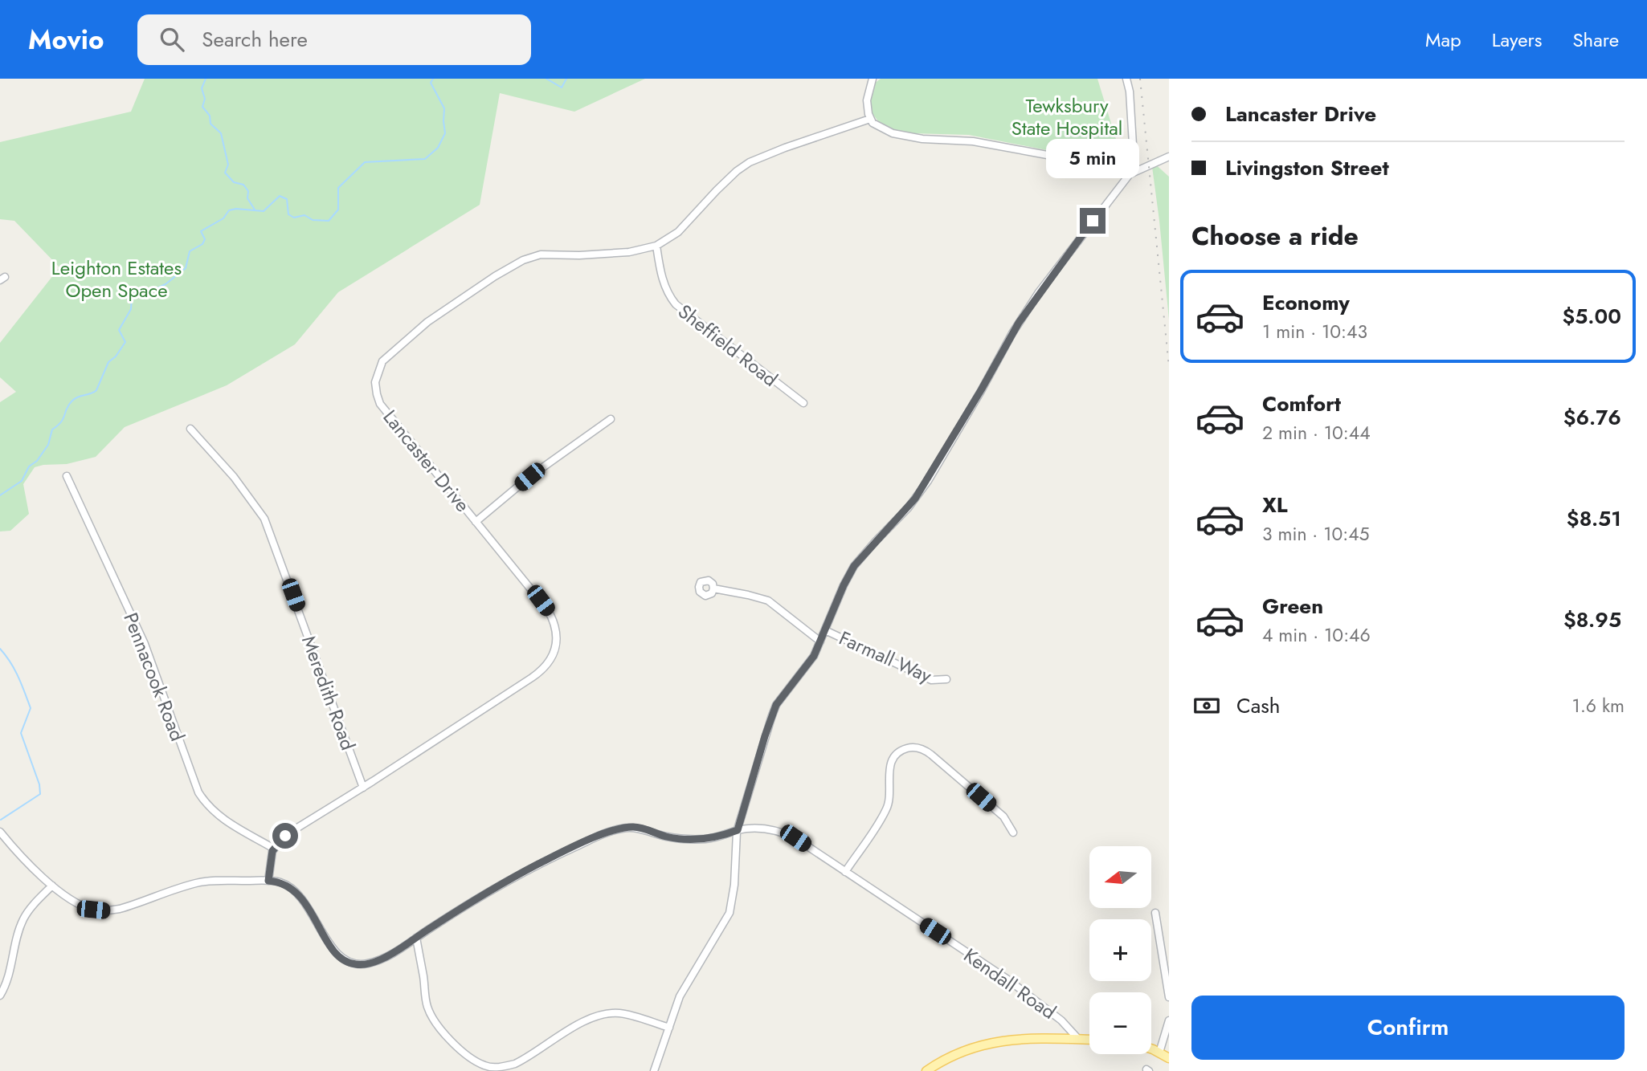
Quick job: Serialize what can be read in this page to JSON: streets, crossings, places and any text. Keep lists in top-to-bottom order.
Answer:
{
  "streets": {
    "street": [
      "Sheffield Road",
      "Lancaster Drive",
      "Farmall Way",
      "Pennacook Road",
      "Meredith Road",
      "Kendall Road"
    ]
  },
  "crossings": [
    ["Sheffield Road", "Lancaster Drive"],
    ["Lancaster Drive", "Pennacook Road"],
    ["Lancaster Drive", "Meredith Road"]
  ],
  "parks": ["Tewksbury State Hospital", "Leighton Estates Open Space"],
  "north": "left",
  "page": {
    "header": "Movio",
    "search": "Search here",
    "nav": ["Map", "Layers", "Share"],
    "banner": ["Lancaster Drive", "Livingston Street"],
    "bubble": "5 min",
    "heading": "Choose a ride",
    "list": [
      {
        "name": "Economy",
        "note": "1 min · 10:43",
        "value": "$5.00"
      },
      {
        "name": "Comfort",
        "note": "2 min · 10:44",
        "value": "$6.76"
      },
      {
        "name": "XL",
        "note": "3 min · 10:45",
        "value": "$8.51"
      },
      {
        "name": "Green",
        "note": "4 min · 10:46",
        "value": "$8.95"
      }
    ],
    "pay": ["Cash", "1.6 km"],
    "map_buttons": ["+", "−"],
    "buttons": "Confirm"
  }
}
